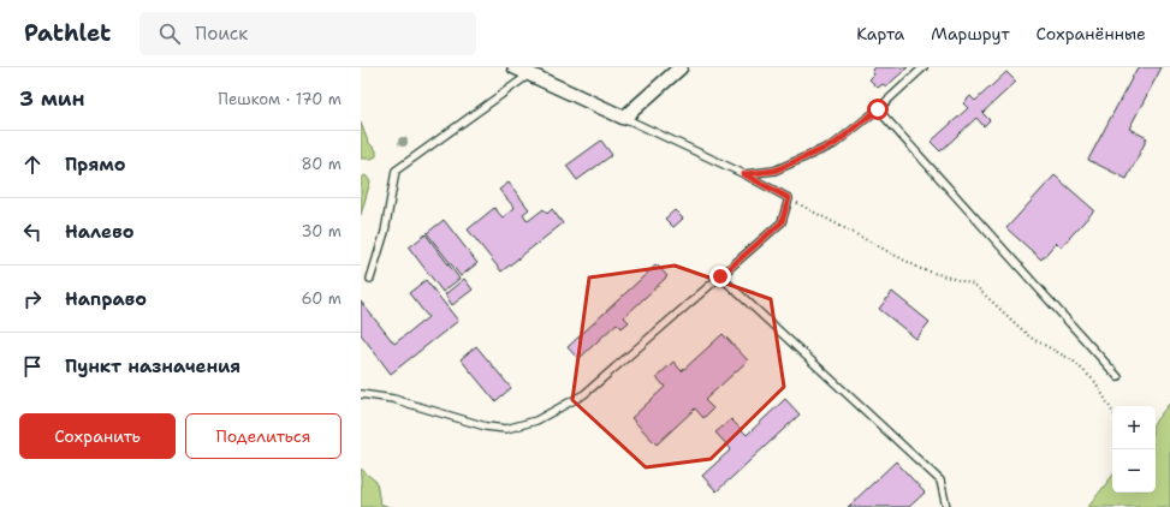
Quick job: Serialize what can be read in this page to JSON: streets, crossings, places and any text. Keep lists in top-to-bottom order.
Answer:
{
  "page": {
    "header": "Pathlet",
    "search": "Поиск",
    "nav": ["Карта", "Маршрут", "Сохранённые"],
    "heading": ["3 мин", "Пешком · 170 m"],
    "list": [
      ["Прямо", "80 m"],
      ["Налево", "30 m"],
      ["Направо", "60 m"],
      "Пункт назначения"
    ],
    "buttons": ["Сохранить", "Поделиться"],
    "map_buttons": ["+", "−"]
  }
}
